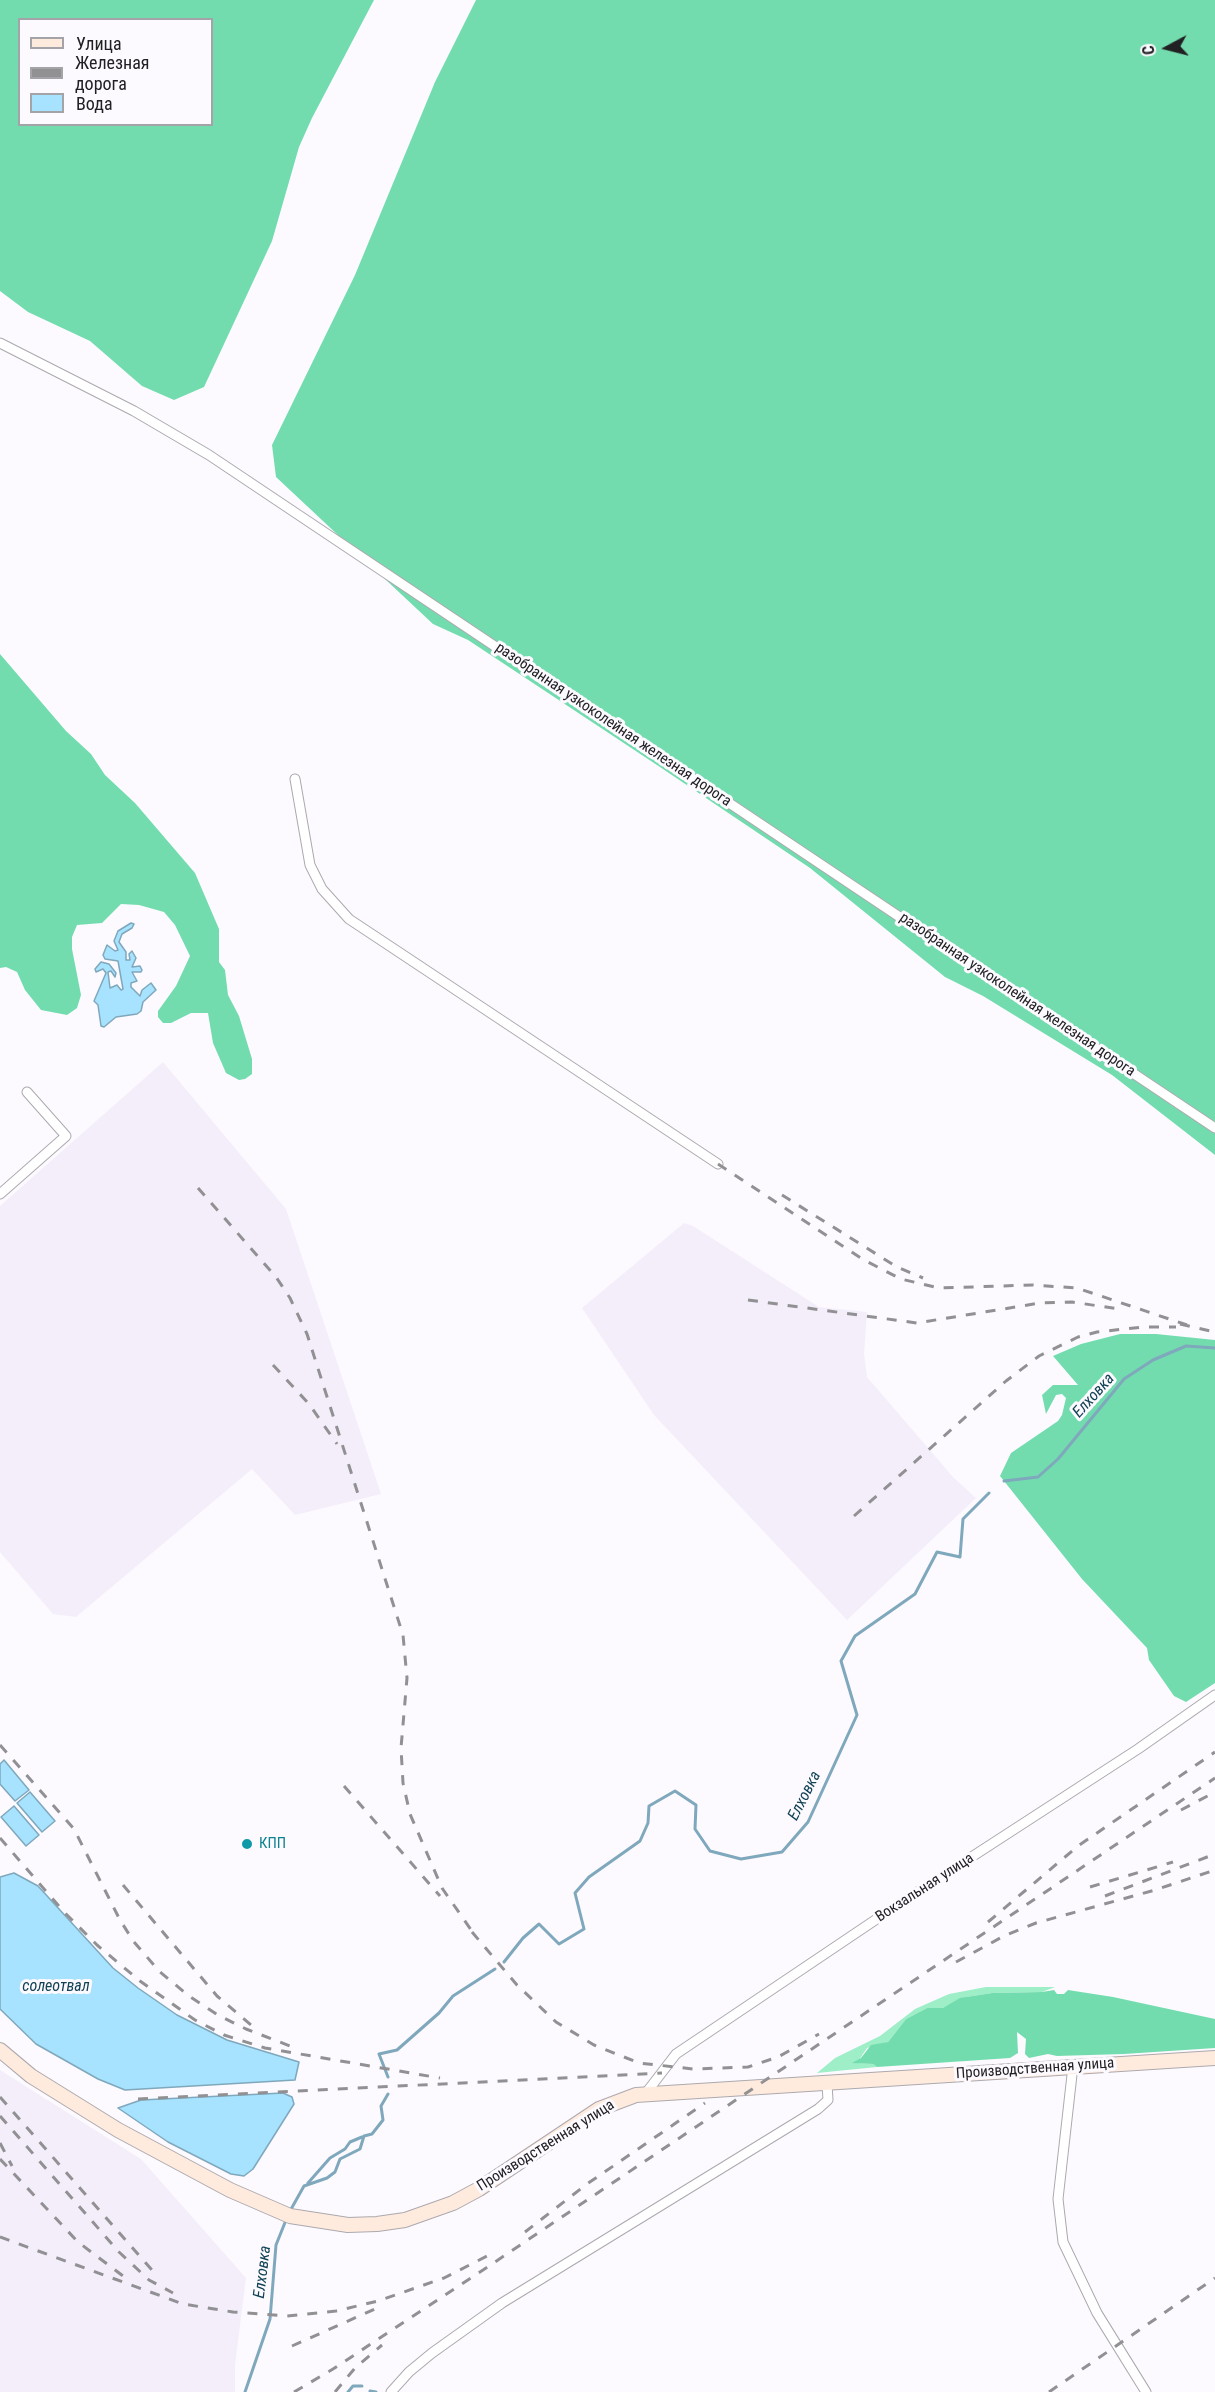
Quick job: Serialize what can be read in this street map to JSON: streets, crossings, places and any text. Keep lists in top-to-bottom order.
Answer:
{
  "streets": {
    "main road": ["Производственная улица"],
    "street": ["разобранная узкоколейная железная дорога", "Вокзальная улица"]
  },
  "crossings": [
    ["Вокзальная улица", "Производственная улица"]
  ],
  "water": ["Елховка", "солеотвал"],
  "places": ["КПП"],
  "legend": ["Улица", "Железная дорога", "Вода"],
  "north": "left"
}
